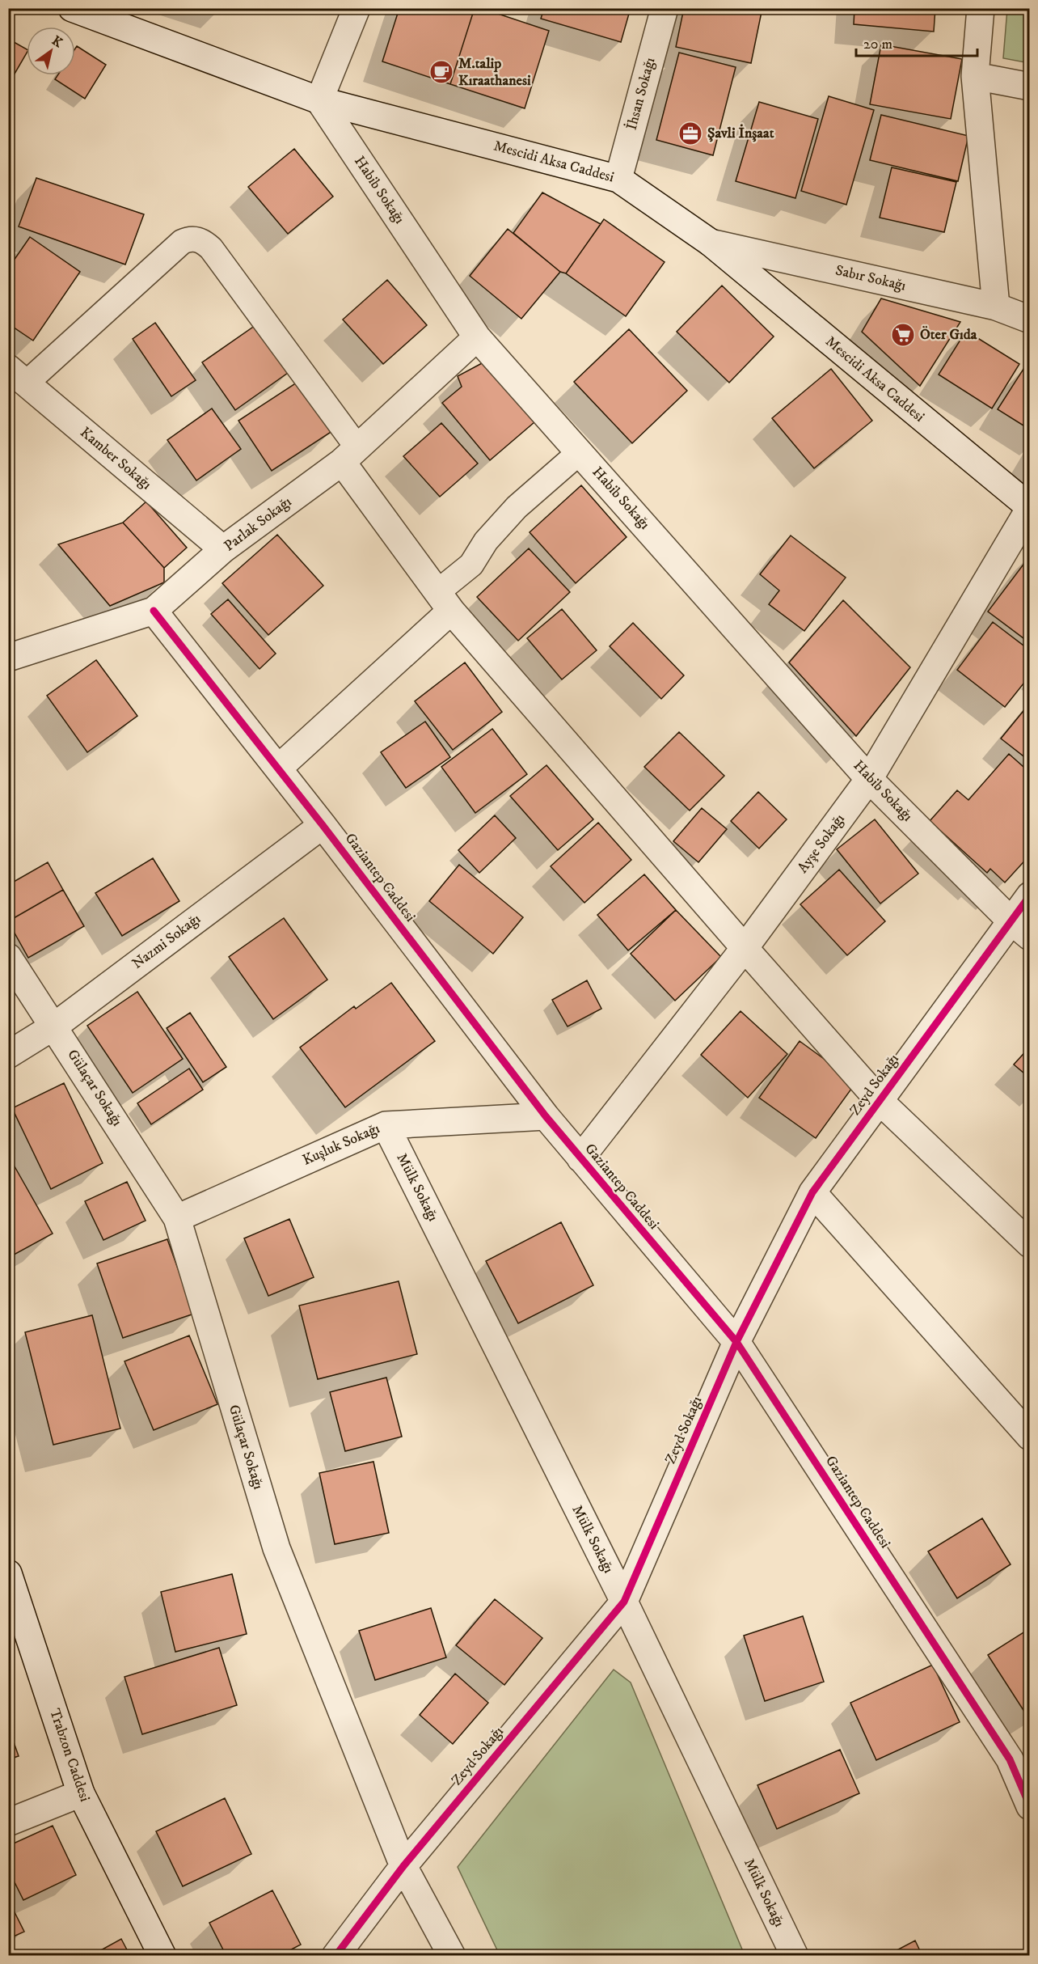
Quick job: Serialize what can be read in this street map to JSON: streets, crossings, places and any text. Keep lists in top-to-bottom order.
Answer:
{
  "streets": {
    "street": [
      "İhsan Sokağı",
      "Mescidi Aksa Caddesi",
      "Habib Sokağı",
      "Sabır Sokağı",
      "Kamber Sokağı",
      "Parlak Sokağı",
      "Ayşe Sokağı",
      "Gaziantep Caddesi",
      "Nazmi Sokağı",
      "Zeyd Sokağı",
      "Gülaçar Sokağı",
      "Kuşluk Sokağı",
      "Mülk Sokağı",
      "Trabzon Caddesi"
    ]
  },
  "crossings": [
    ["İhsan Sokağı", "Mescidi Aksa Caddesi"],
    ["Mescidi Aksa Caddesi", "Habib Sokağı"],
    ["Mescidi Aksa Caddesi", "Sabır Sokağı"],
    ["Mescidi Aksa Caddesi", "Ayşe Sokağı"],
    ["Habib Sokağı", "Parlak Sokağı"],
    ["Habib Sokağı", "Ayşe Sokağı"],
    ["Habib Sokağı", "Zeyd Sokağı"],
    ["Kamber Sokağı", "Parlak Sokağı"],
    ["Parlak Sokağı", "Gaziantep Caddesi"],
    ["Ayşe Sokağı", "Gaziantep Caddesi"],
    ["Gaziantep Caddesi", "Nazmi Sokağı"],
    ["Gaziantep Caddesi", "Zeyd Sokağı"],
    ["Gaziantep Caddesi", "Kuşluk Sokağı"],
    ["Nazmi Sokağı", "Gülaçar Sokağı"],
    ["Zeyd Sokağı", "Gülaçar Sokağı"],
    ["Zeyd Sokağı", "Mülk Sokağı"],
    ["Gülaçar Sokağı", "Kuşluk Sokağı"],
    ["Kuşluk Sokağı", "Mülk Sokağı"]
  ],
  "places": {
    "cafe": ["M.talip Kıraathanesi"],
    "office": ["Şavli İnşaat"],
    "supermarket": ["Öter Gıda"]
  },
  "scale_bar": "20 m",
  "north": "top right"
}
